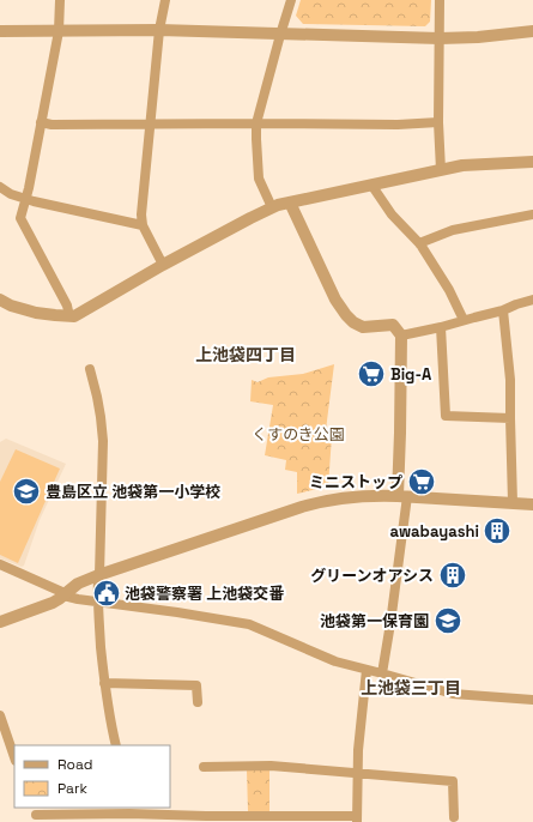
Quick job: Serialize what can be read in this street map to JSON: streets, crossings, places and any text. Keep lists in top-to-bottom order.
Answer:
{
  "districts": ["上池袋四丁目", "上池袋三丁目"],
  "parks": ["くすのき公園"],
  "places": {
    "supermarket": ["Big-A", "ミニストップ"],
    "school or university": ["豊島区立 池袋第一小学校", "池袋第一保育園"],
    "building": ["awabayashi", "グリーンオアシス"],
    "public building": ["池袋警察署 上池袋交番"]
  },
  "legend": ["Road", "Park"]
}
